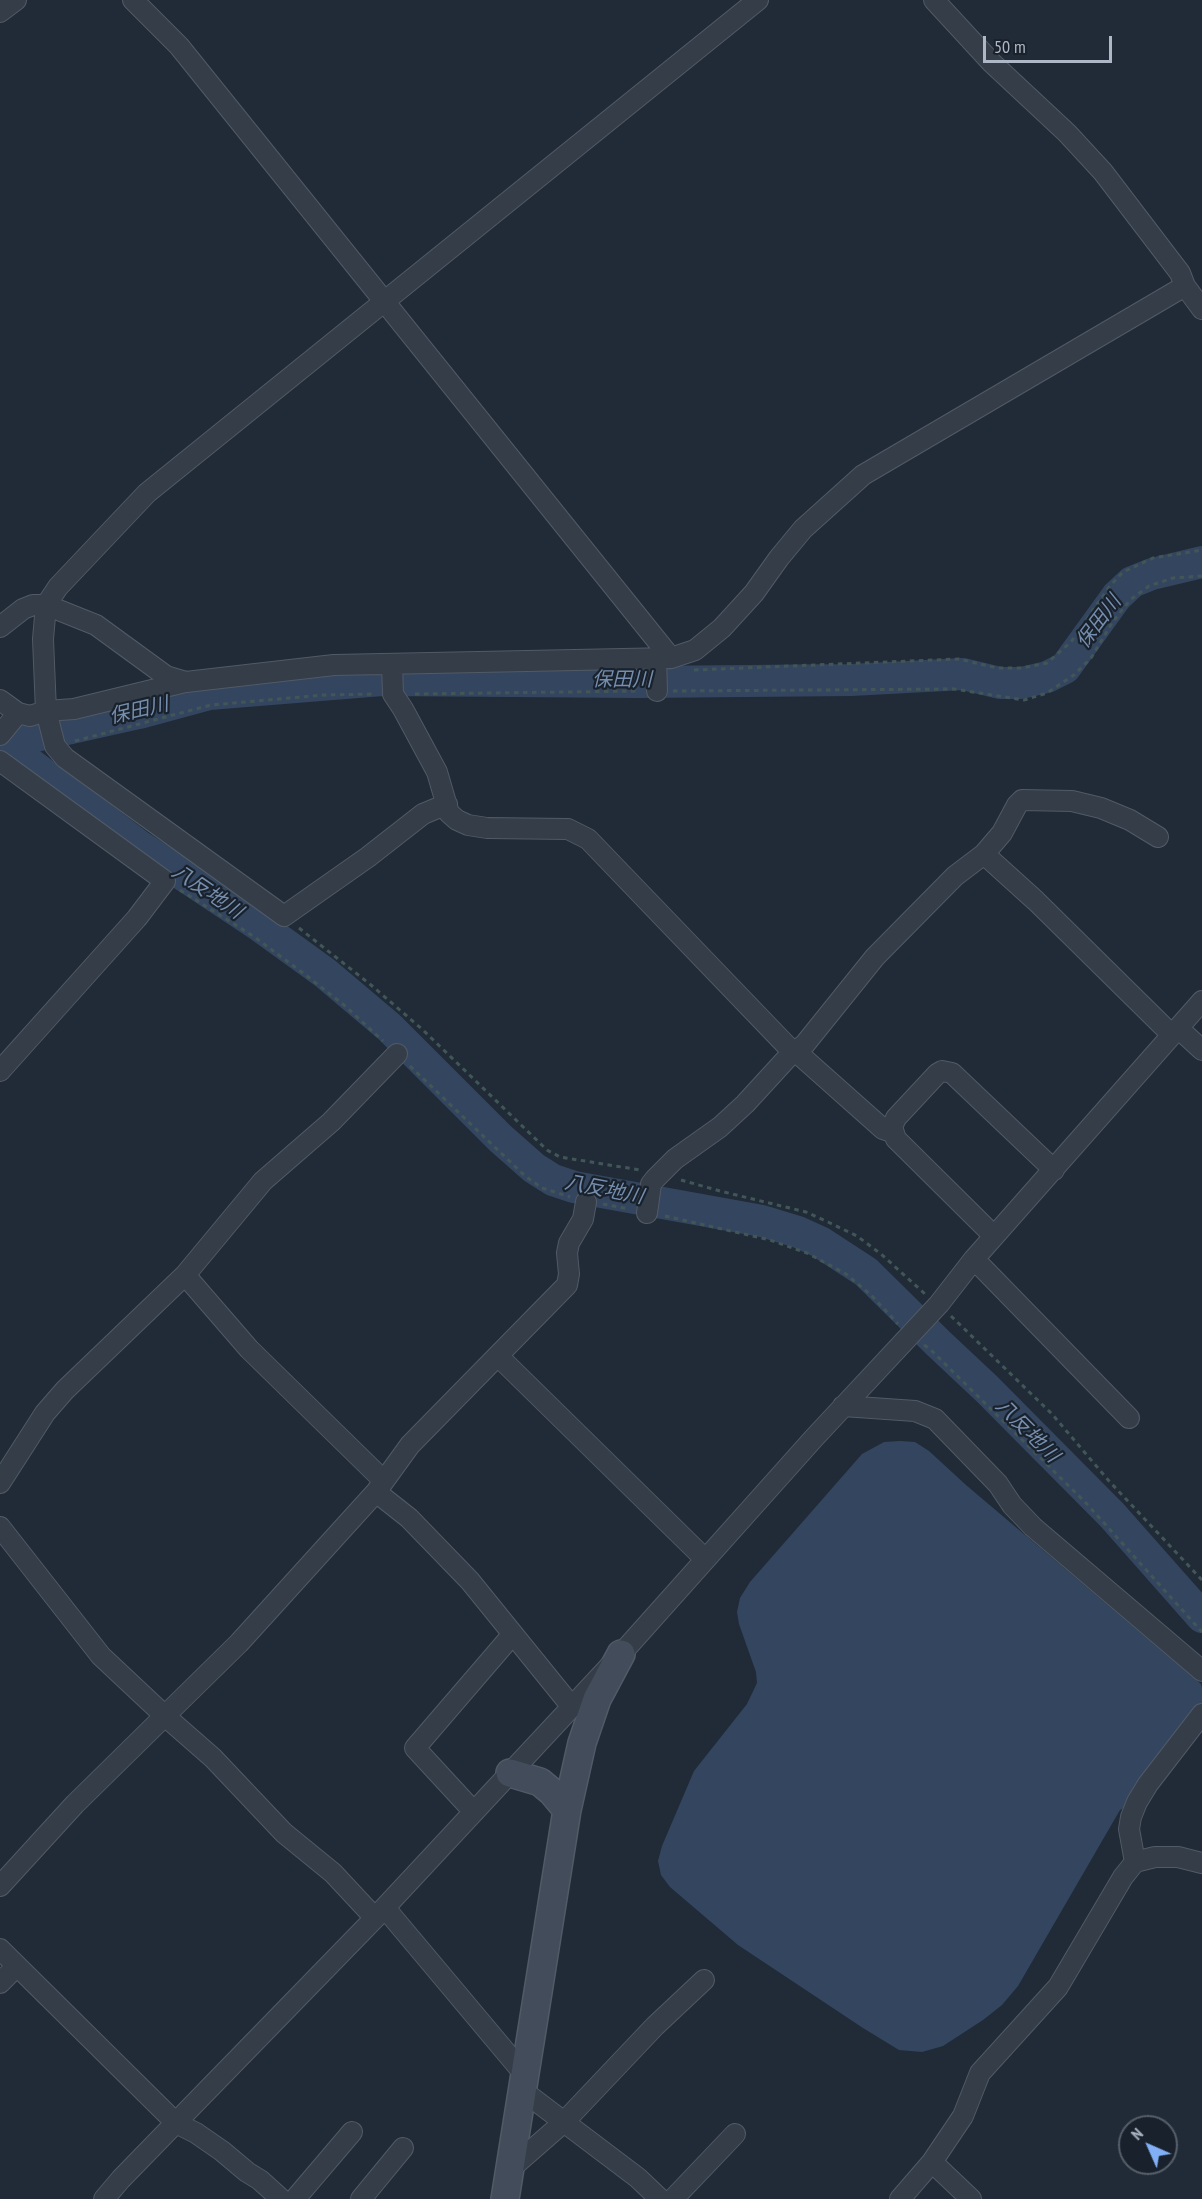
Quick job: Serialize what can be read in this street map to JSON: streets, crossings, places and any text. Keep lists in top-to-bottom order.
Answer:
{
  "water": ["保田川", "八反地川"],
  "scale_bar": "50 m",
  "north": "top left"
}
